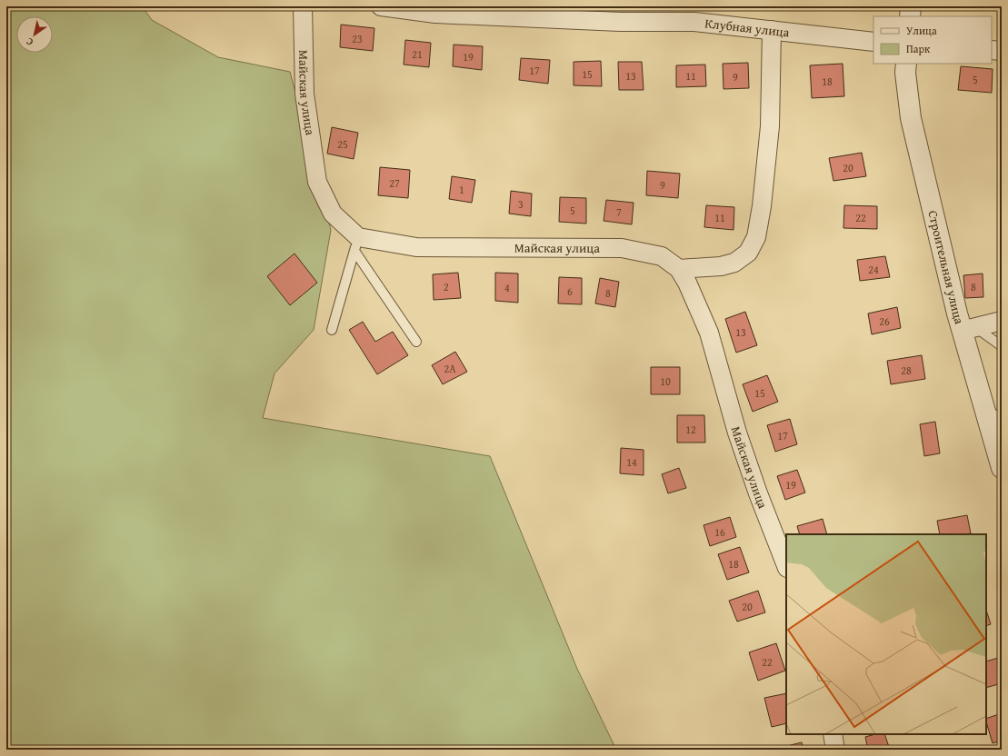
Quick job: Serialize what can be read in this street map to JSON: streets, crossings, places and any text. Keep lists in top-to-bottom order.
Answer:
{
  "streets": {
    "street": ["Клубная улица", "Майская улица", "Строительная улица"]
  },
  "house_numbers": [
    "23",
    "21",
    "19",
    "17",
    "15",
    "13",
    "11",
    "9",
    "5",
    "18",
    "25",
    "20",
    "27",
    "9",
    "1",
    "3",
    "5",
    "7",
    "11",
    "22",
    "24",
    "2",
    "8",
    "4",
    "6",
    "8",
    "26",
    "13",
    "2А",
    "28",
    "10",
    "15",
    "12",
    "17",
    "14",
    "19",
    "16",
    "18",
    "20",
    "22"
  ],
  "legend": ["Улица", "Парк"],
  "north": "bottom left"
}
